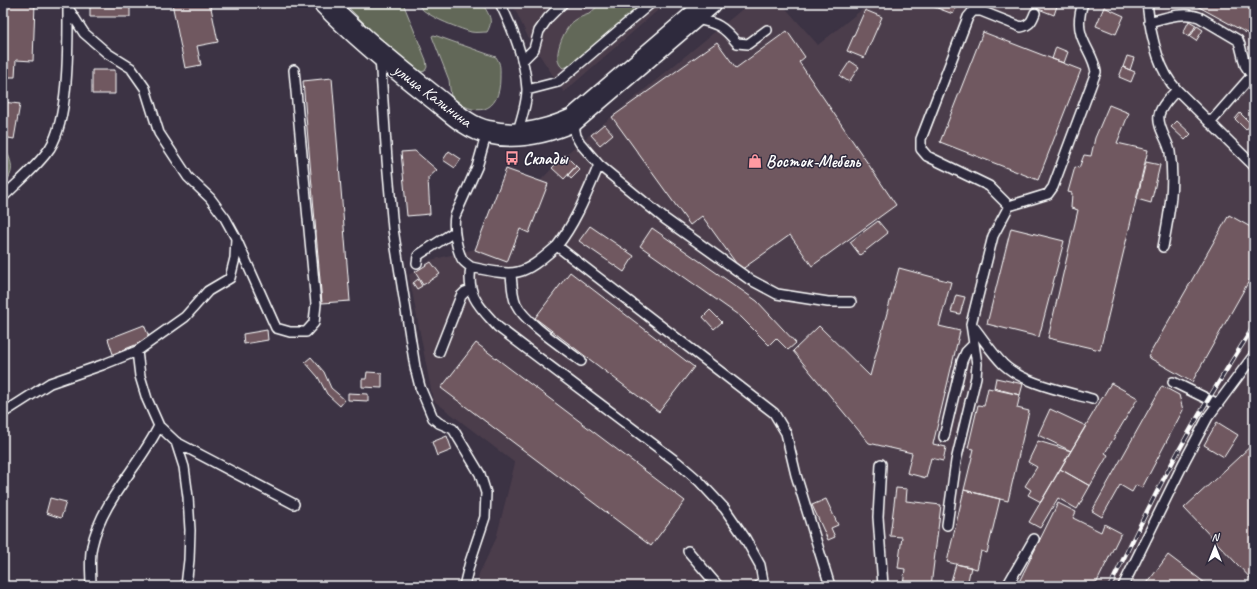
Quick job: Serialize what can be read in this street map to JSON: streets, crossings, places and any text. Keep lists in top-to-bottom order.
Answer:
{
  "streets": {
    "main road": ["улица Калинина"]
  },
  "places": {
    "bus stop": ["Склады"],
    "shop": ["Восток-Мебель"]
  },
  "north": "top"
}
